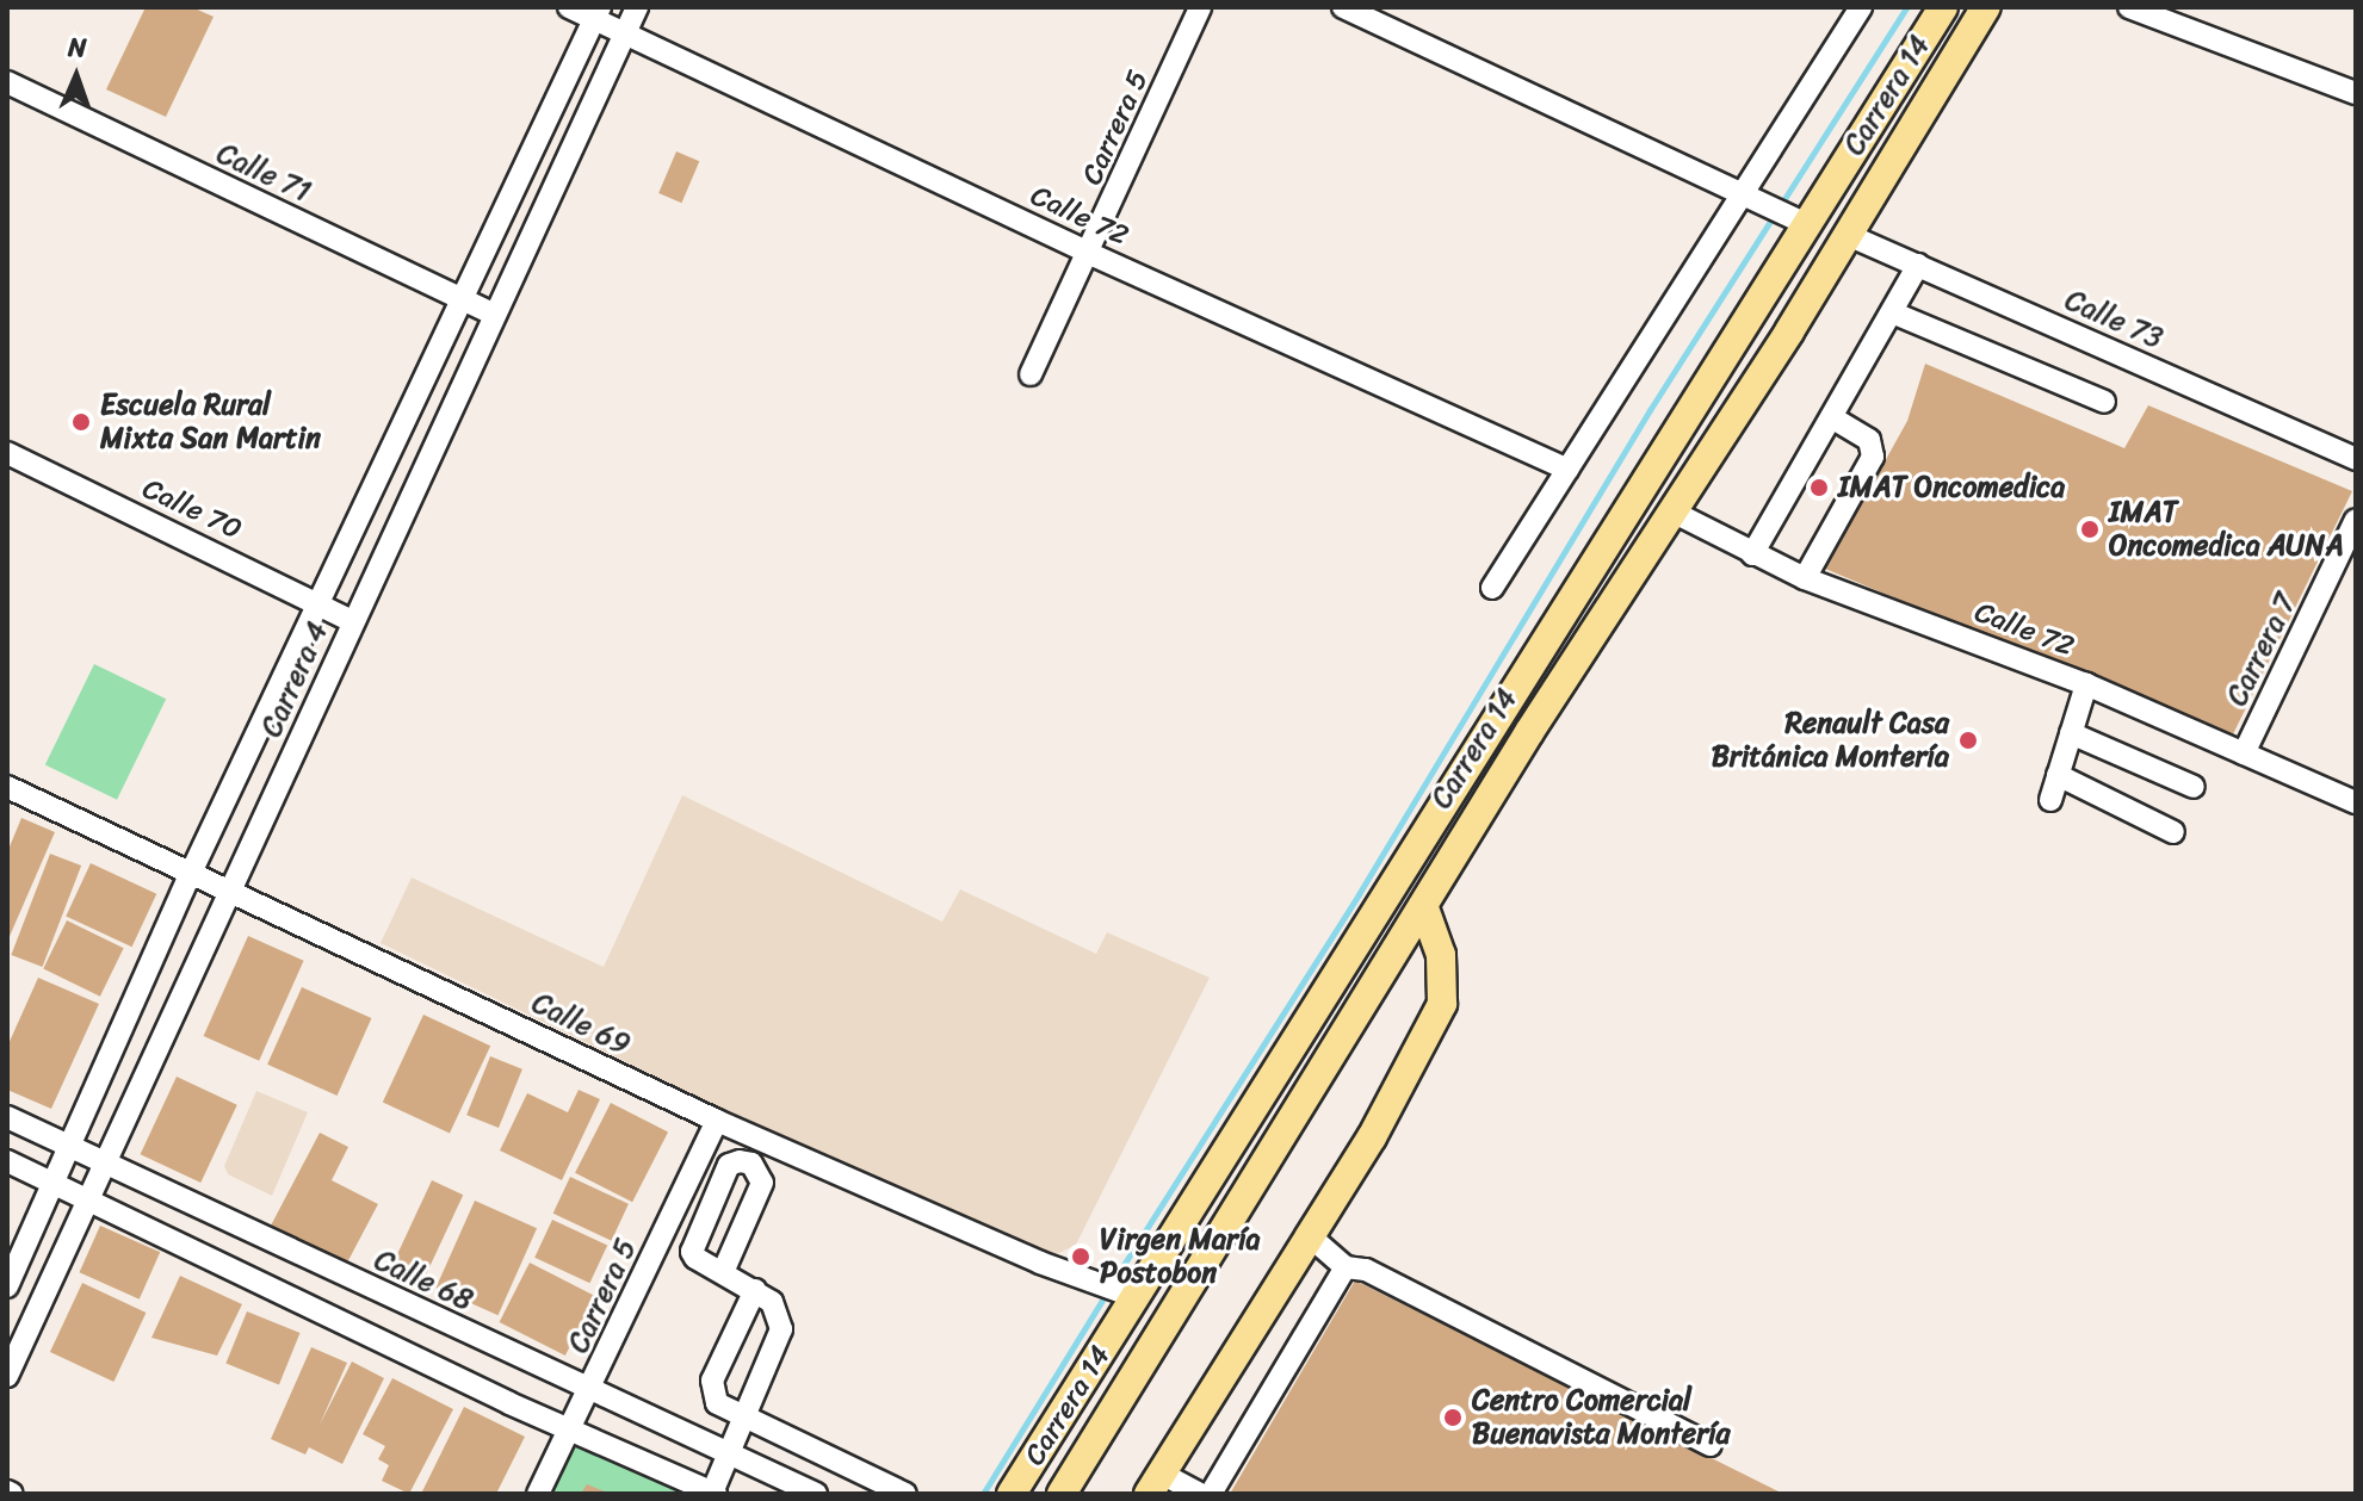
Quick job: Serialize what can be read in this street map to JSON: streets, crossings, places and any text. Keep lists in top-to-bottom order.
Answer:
{
  "streets": {
    "main road": ["Carrera 14"],
    "street": [
      "Carrera 5",
      "Calle 71",
      "Calle 72",
      "Calle 73",
      "Calle 70",
      "Carrera 7",
      "Carrera 4",
      "Calle 69",
      "Calle 68"
    ]
  },
  "crossings": [
    ["Carrera 14", "Calle 72"],
    ["Carrera 14", "Calle 73"],
    ["Carrera 14", "Calle 69"],
    ["Carrera 5", "Calle 72"],
    ["Carrera 5", "Calle 69"],
    ["Carrera 5", "Calle 68"],
    ["Calle 71", "Carrera 4"],
    ["Calle 72", "Carrera 7"],
    ["Calle 72", "Carrera 4"],
    ["Calle 70", "Carrera 4"],
    ["Carrera 4", "Calle 69"],
    ["Carrera 4", "Calle 68"]
  ],
  "places": [
    "Escuela Rural Mixta San Martin",
    "IMAT Oncomedica",
    "IMAT Oncomedica AUNA",
    "Renault Casa Británica Montería",
    "Virgen María Postobon",
    "Centro Comercial Buenavista Montería"
  ],
  "north": "top"
}
